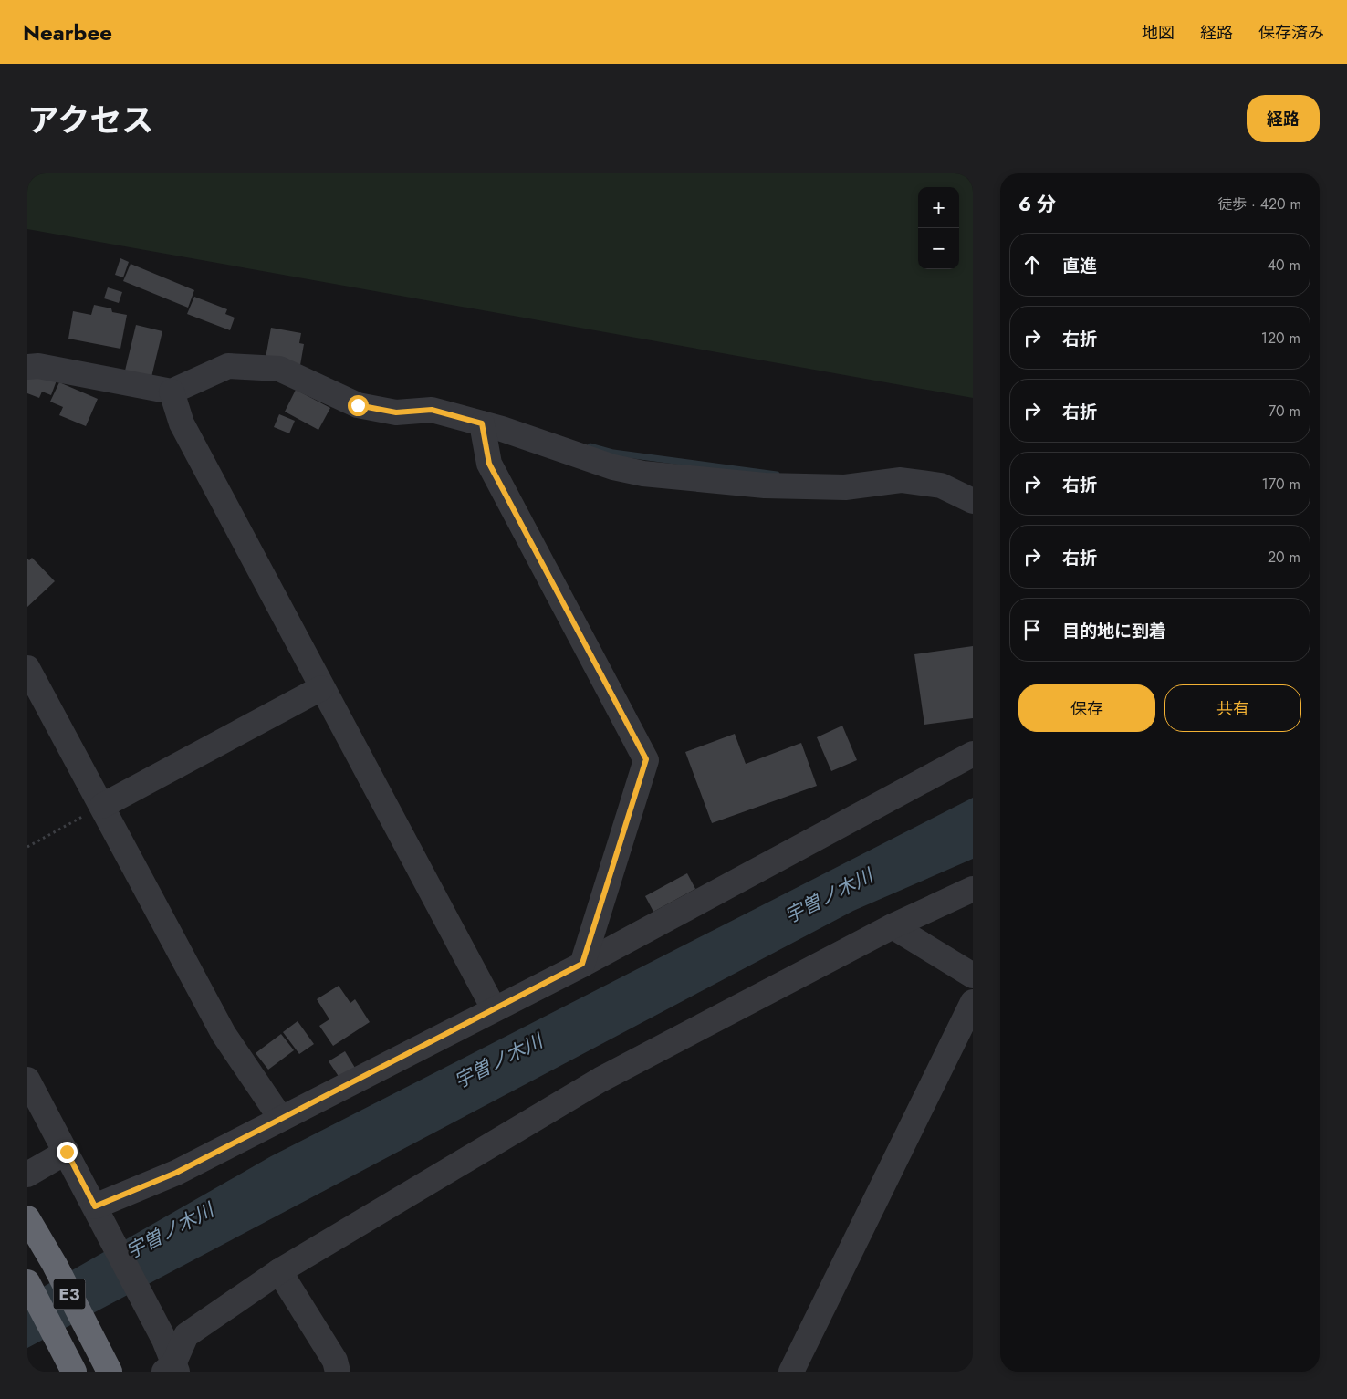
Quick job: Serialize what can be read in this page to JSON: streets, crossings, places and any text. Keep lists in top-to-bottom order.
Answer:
{
  "streets": {
    "highway": ["E3"]
  },
  "water": ["宇曽ノ木川"],
  "page": {
    "header": "Nearbee",
    "nav": ["地図", "経路", "保存済み"],
    "title": "アクセス",
    "buttons": [
      "経路",
      ["保存", "共有"]
    ],
    "heading": ["6 分", "徒歩 · 420 m"],
    "map_buttons": ["+", "−"],
    "list": [
      ["直進", "40 m"],
      ["右折", "120 m"],
      ["右折", "70 m"],
      ["右折", "170 m"],
      ["右折", "20 m"],
      "目的地に到着"
    ]
  }
}
